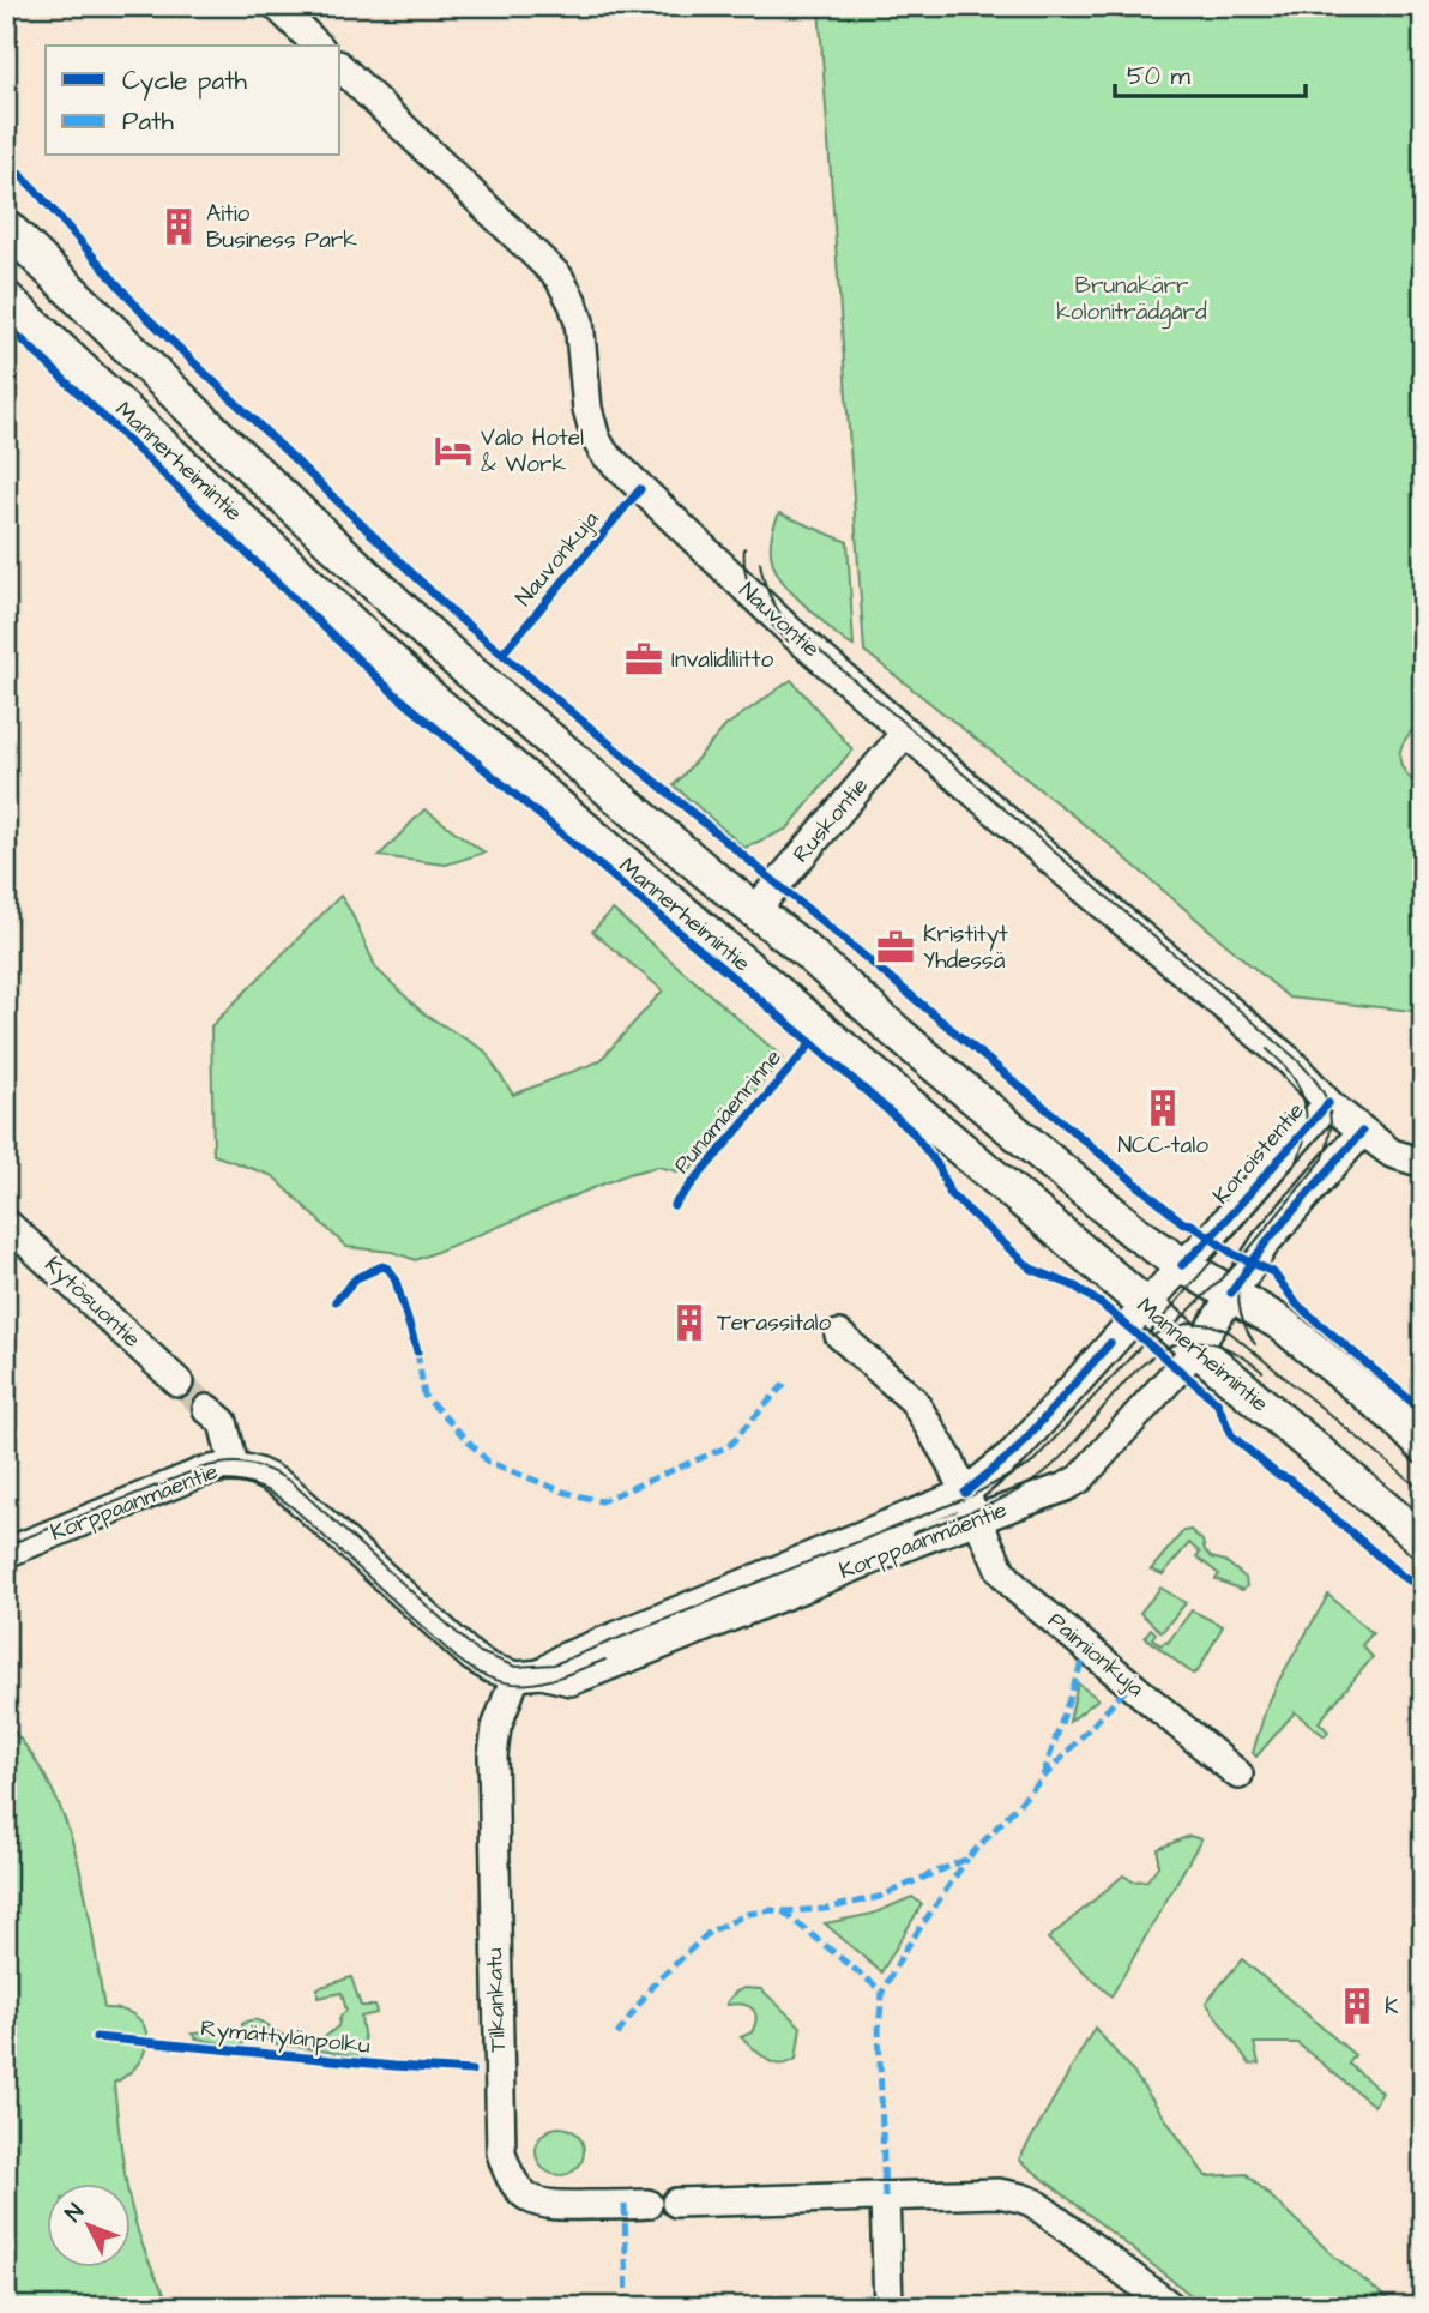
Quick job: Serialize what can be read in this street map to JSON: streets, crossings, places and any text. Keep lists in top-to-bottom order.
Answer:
{
  "streets": {
    "main road": ["Mannerheimintie"],
    "street": [
      "Nauvontie",
      "Ruskontie",
      "Koroistentie",
      "Kytösuontie",
      "Korppaanmäentie",
      "Paimionkuja",
      "Tilkankatu"
    ],
    "cycle path": ["Nauvonkuja", "Punamäenrinne", "Rymättylänpolku"]
  },
  "crossings": [
    ["Mannerheimintie", "Ruskontie"],
    ["Mannerheimintie", "Koroistentie"],
    ["Mannerheimintie", "Korppaanmäentie"],
    ["Nauvontie", "Ruskontie"],
    ["Nauvontie", "Koroistentie"],
    ["Koroistentie", "Korppaanmäentie"],
    ["Korppaanmäentie", "Paimionkuja"],
    ["Korppaanmäentie", "Tilkankatu"]
  ],
  "parks": ["Brunakärr koloniträdgård"],
  "places": {
    "building": [
      "Aitio Business Park",
      "NCC-talo",
      "Terassitalo",
      "K"
    ],
    "hotel": ["Valo Hotel & Work"],
    "office": ["Invalidiliitto", "Kristityt Yhdessä"]
  },
  "legend": ["Cycle path", "Path"],
  "scale_bar": "50 m",
  "north": "top left"
}
